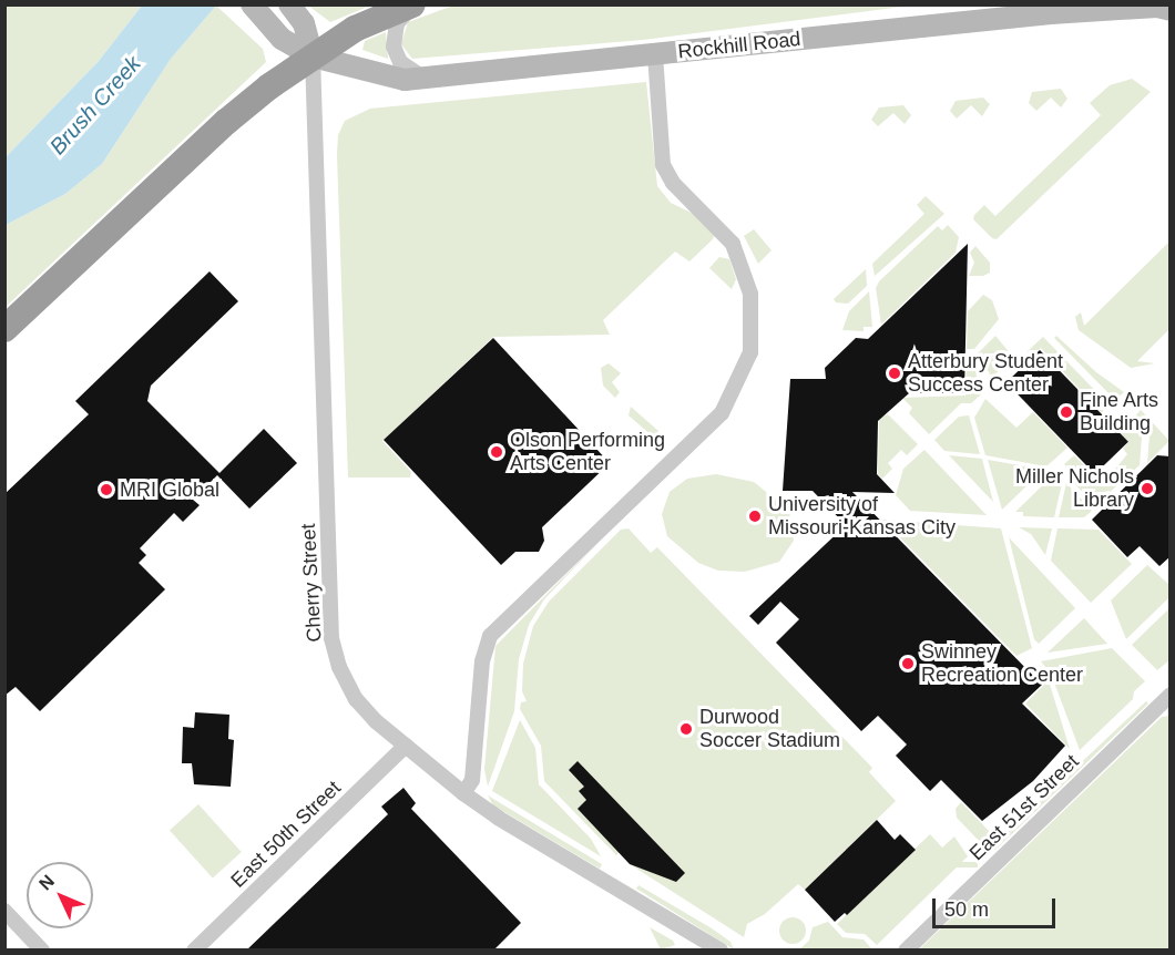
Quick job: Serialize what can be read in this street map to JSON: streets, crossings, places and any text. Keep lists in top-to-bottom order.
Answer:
{
  "streets": {
    "main road": ["Rockhill Road"],
    "street": ["Cherry Street", "East 51st Street", "East 50th Street"]
  },
  "crossings": [
    ["Rockhill Road", "Cherry Street"],
    ["Cherry Street", "East 50th Street"]
  ],
  "water": ["Brush Creek"],
  "places": [
    "Atterbury Student Success Center",
    "Fine Arts Building",
    "Olson Performing Arts Center",
    "Miller Nichols Library",
    "MRI Global",
    "University of Missouri-Kansas City",
    "Swinney Recreation Center",
    "Durwood Soccer Stadium"
  ],
  "scale_bar": "50 m",
  "north": "top left"
}
